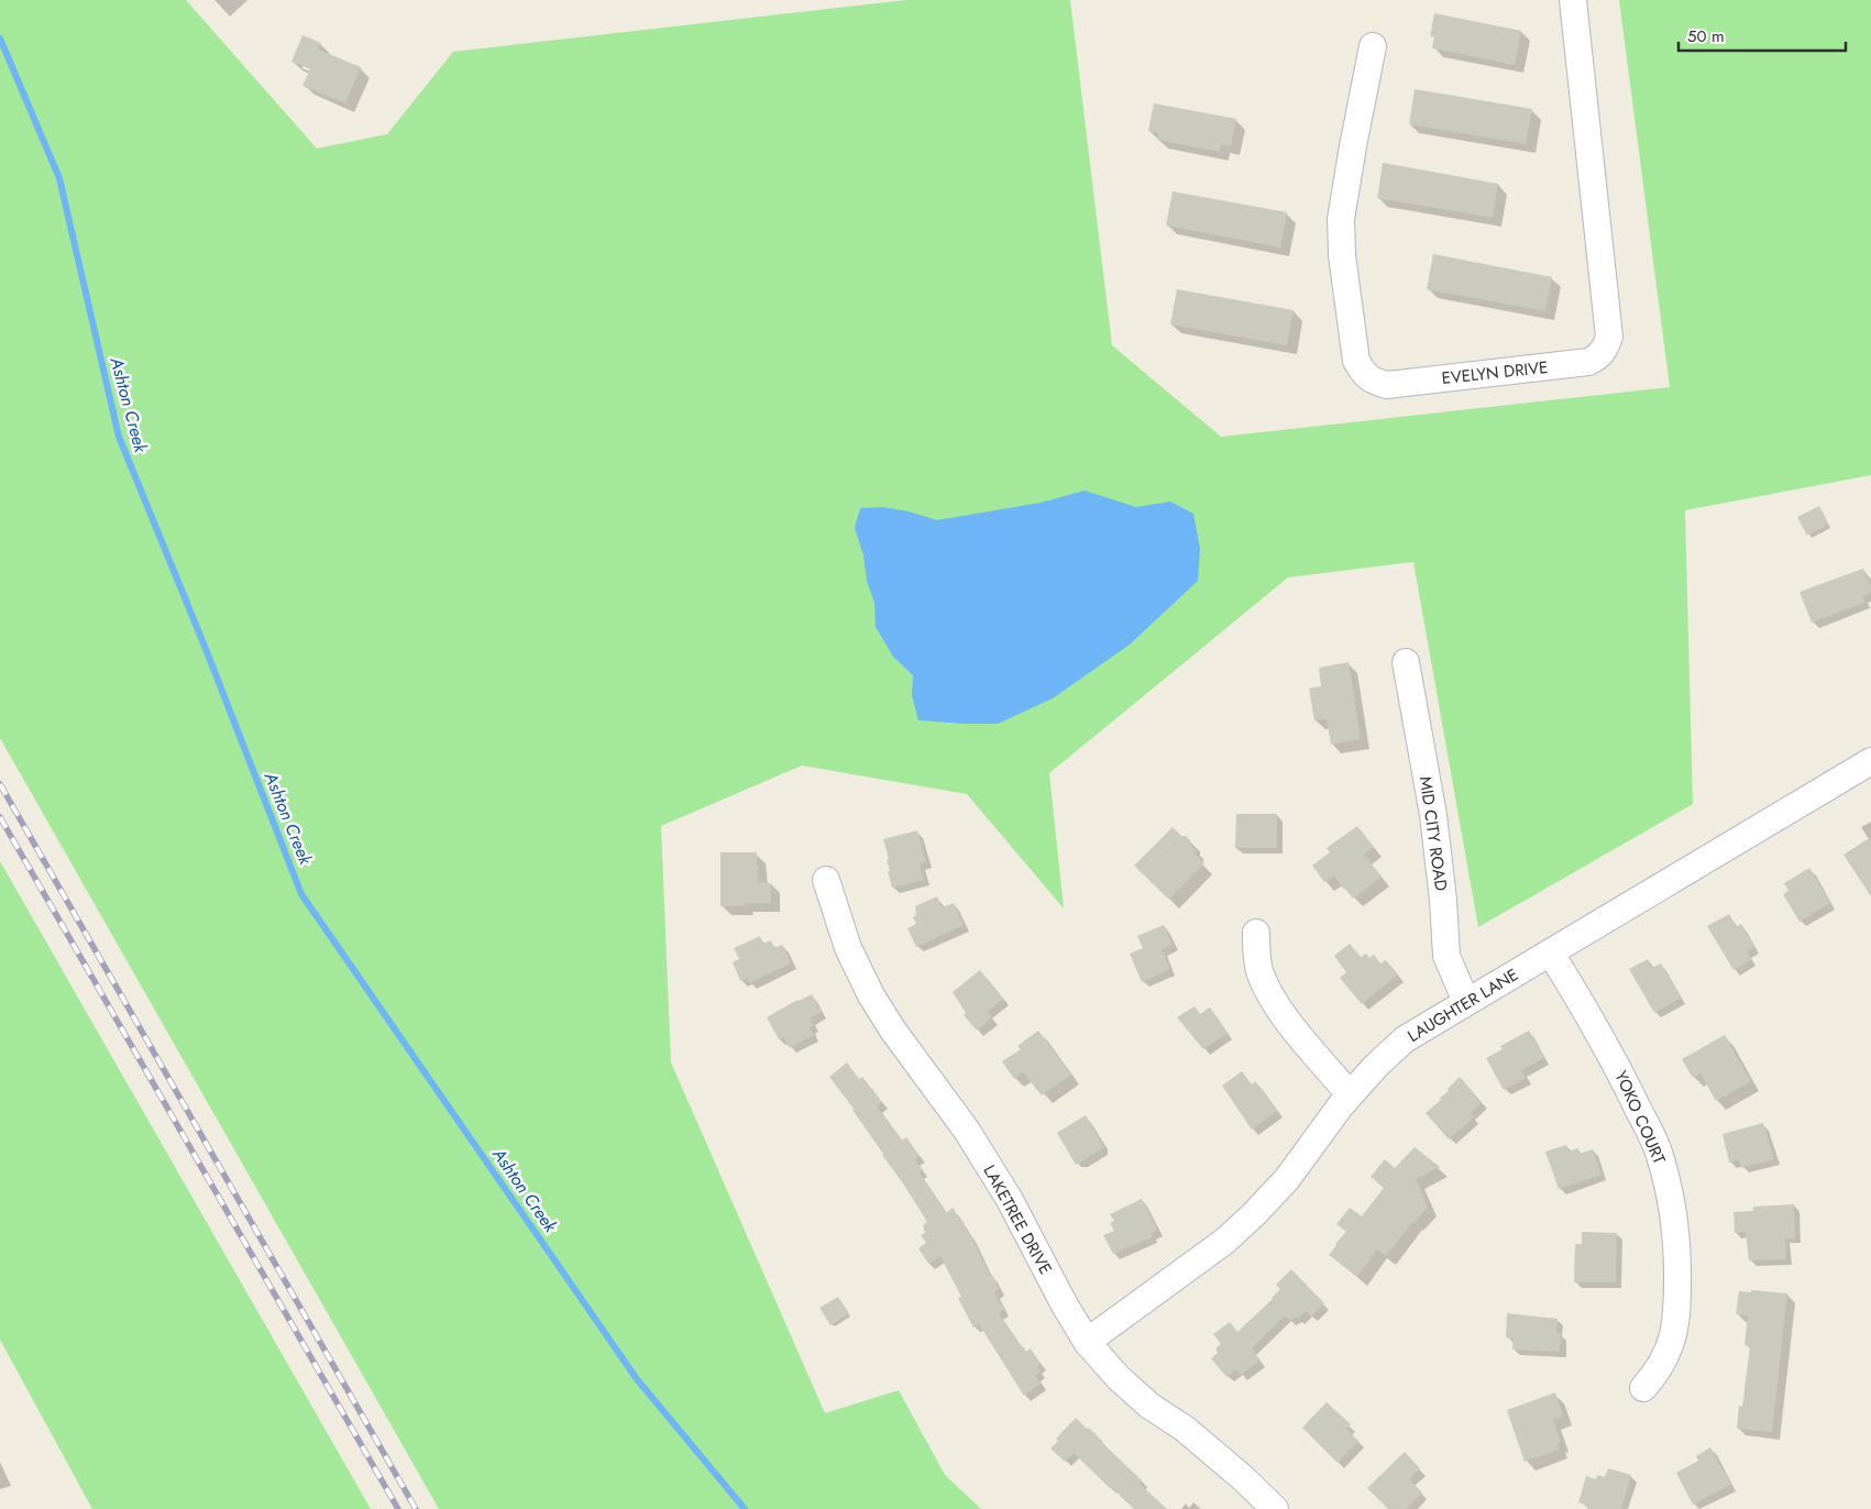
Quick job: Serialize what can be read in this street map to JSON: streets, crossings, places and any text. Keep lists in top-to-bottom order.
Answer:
{
  "streets": {
    "street": [
      "EVELYN DRIVE",
      "MID CITY ROAD",
      "LAUGHTER LANE",
      "YOKO COURT",
      "LAKETREE DRIVE"
    ]
  },
  "crossings": [
    ["MID CITY ROAD", "LAUGHTER LANE"],
    ["LAUGHTER LANE", "YOKO COURT"],
    ["LAUGHTER LANE", "LAKETREE DRIVE"]
  ],
  "water": ["Ashton Creek"],
  "scale_bar": "50 m"
}
